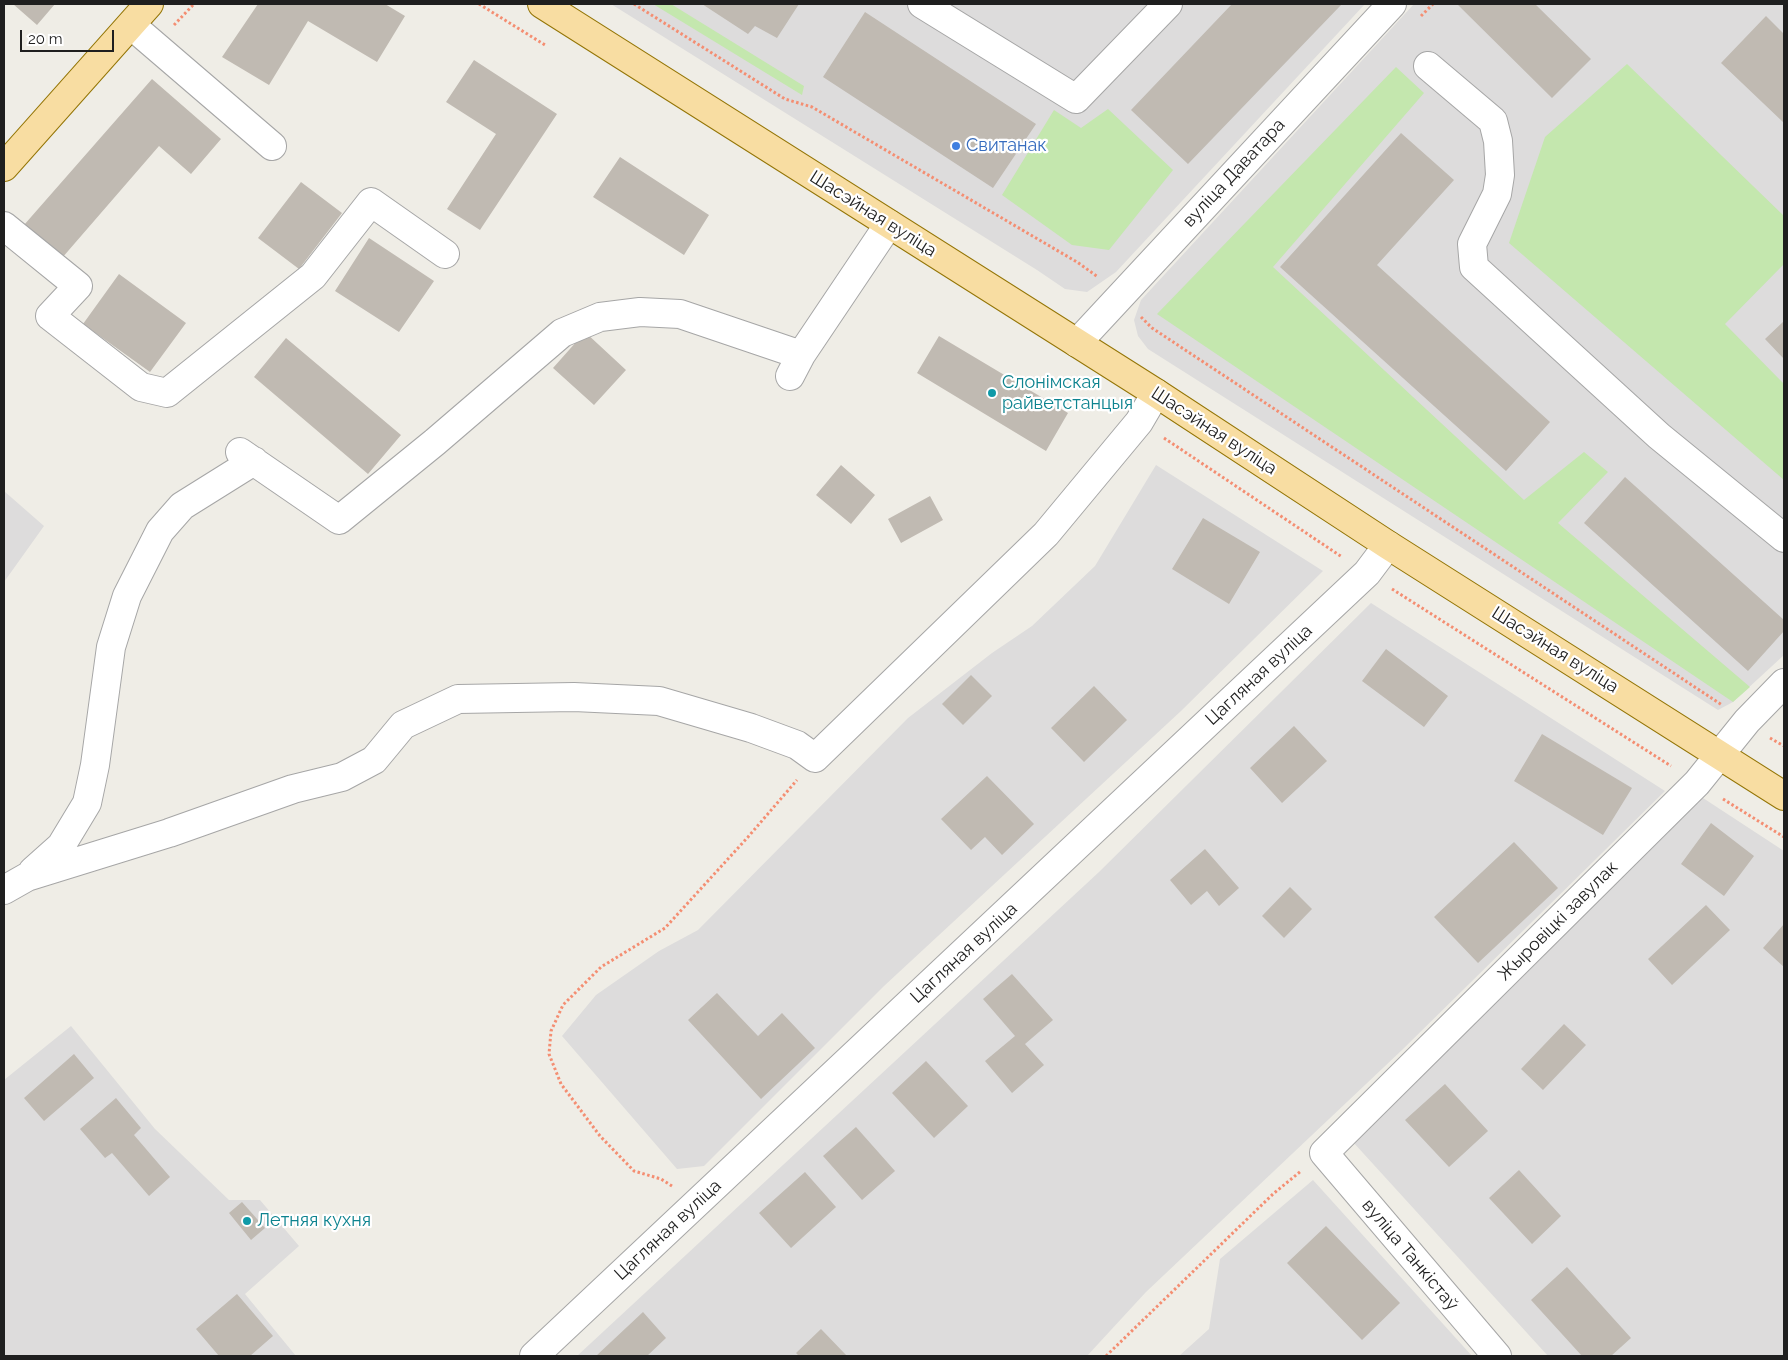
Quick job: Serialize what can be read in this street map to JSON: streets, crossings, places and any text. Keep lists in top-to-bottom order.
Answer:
{
  "streets": {
    "main road": ["Шасэйная вуліца"],
    "street": [
      "вуліца Даватара",
      "Цагляная вуліца",
      "Жыровіцкі завулак",
      "вуліца Танкістаў"
    ]
  },
  "crossings": [
    ["вуліца Даватара", "Шасэйная вуліца"],
    ["Шасэйная вуліца", "Цагляная вуліца"],
    ["Шасэйная вуліца", "Жыровіцкі завулак"],
    ["Жыровіцкі завулак", "вуліца Танкістаў"]
  ],
  "places": ["Свитанак", "Слонімская райветстанцыя", "Летняя кухня"],
  "scale_bar": "20 m"
}
